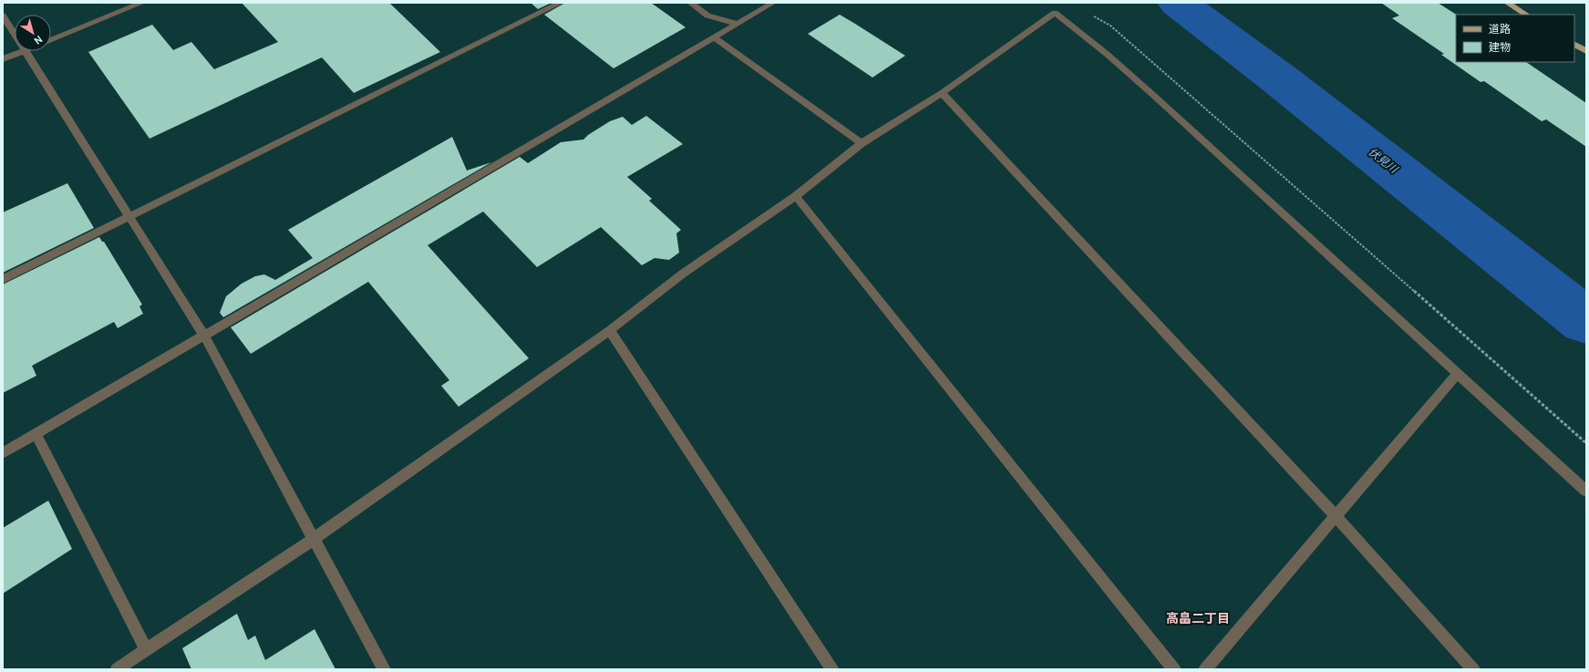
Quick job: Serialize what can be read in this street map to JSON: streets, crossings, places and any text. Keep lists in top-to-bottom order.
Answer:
{
  "districts": ["高畠二丁目"],
  "water": ["伏見川"],
  "legend": ["道路", "建物"],
  "north": "bottom right"
}
